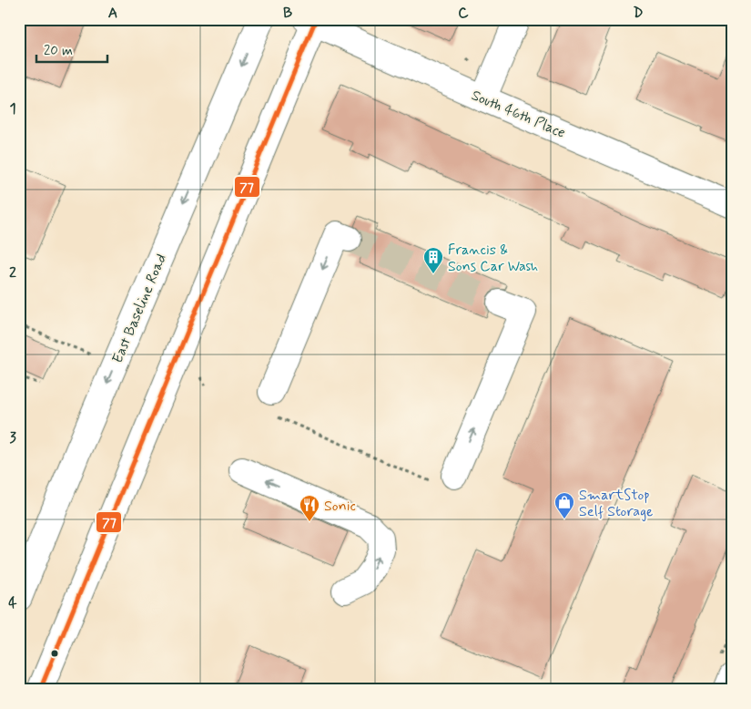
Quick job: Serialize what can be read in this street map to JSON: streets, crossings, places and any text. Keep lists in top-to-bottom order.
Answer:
{
  "streets": {
    "main road": ["South 46th Place", "East Baseline Road"]
  },
  "places": {
    "building": ["Francis & Sons Car Wash"],
    "shop": ["SmartStop Self Storage"],
    "restaurant": ["Sonic"]
  },
  "lines": ["transit line 77"],
  "scale_bar": "20 m",
  "grid": {
    "columns": [
      "A",
      "B",
      "C",
      "D"
    ],
    "rows": [
      "1",
      "2",
      "3",
      "4"
    ]
  }
}
